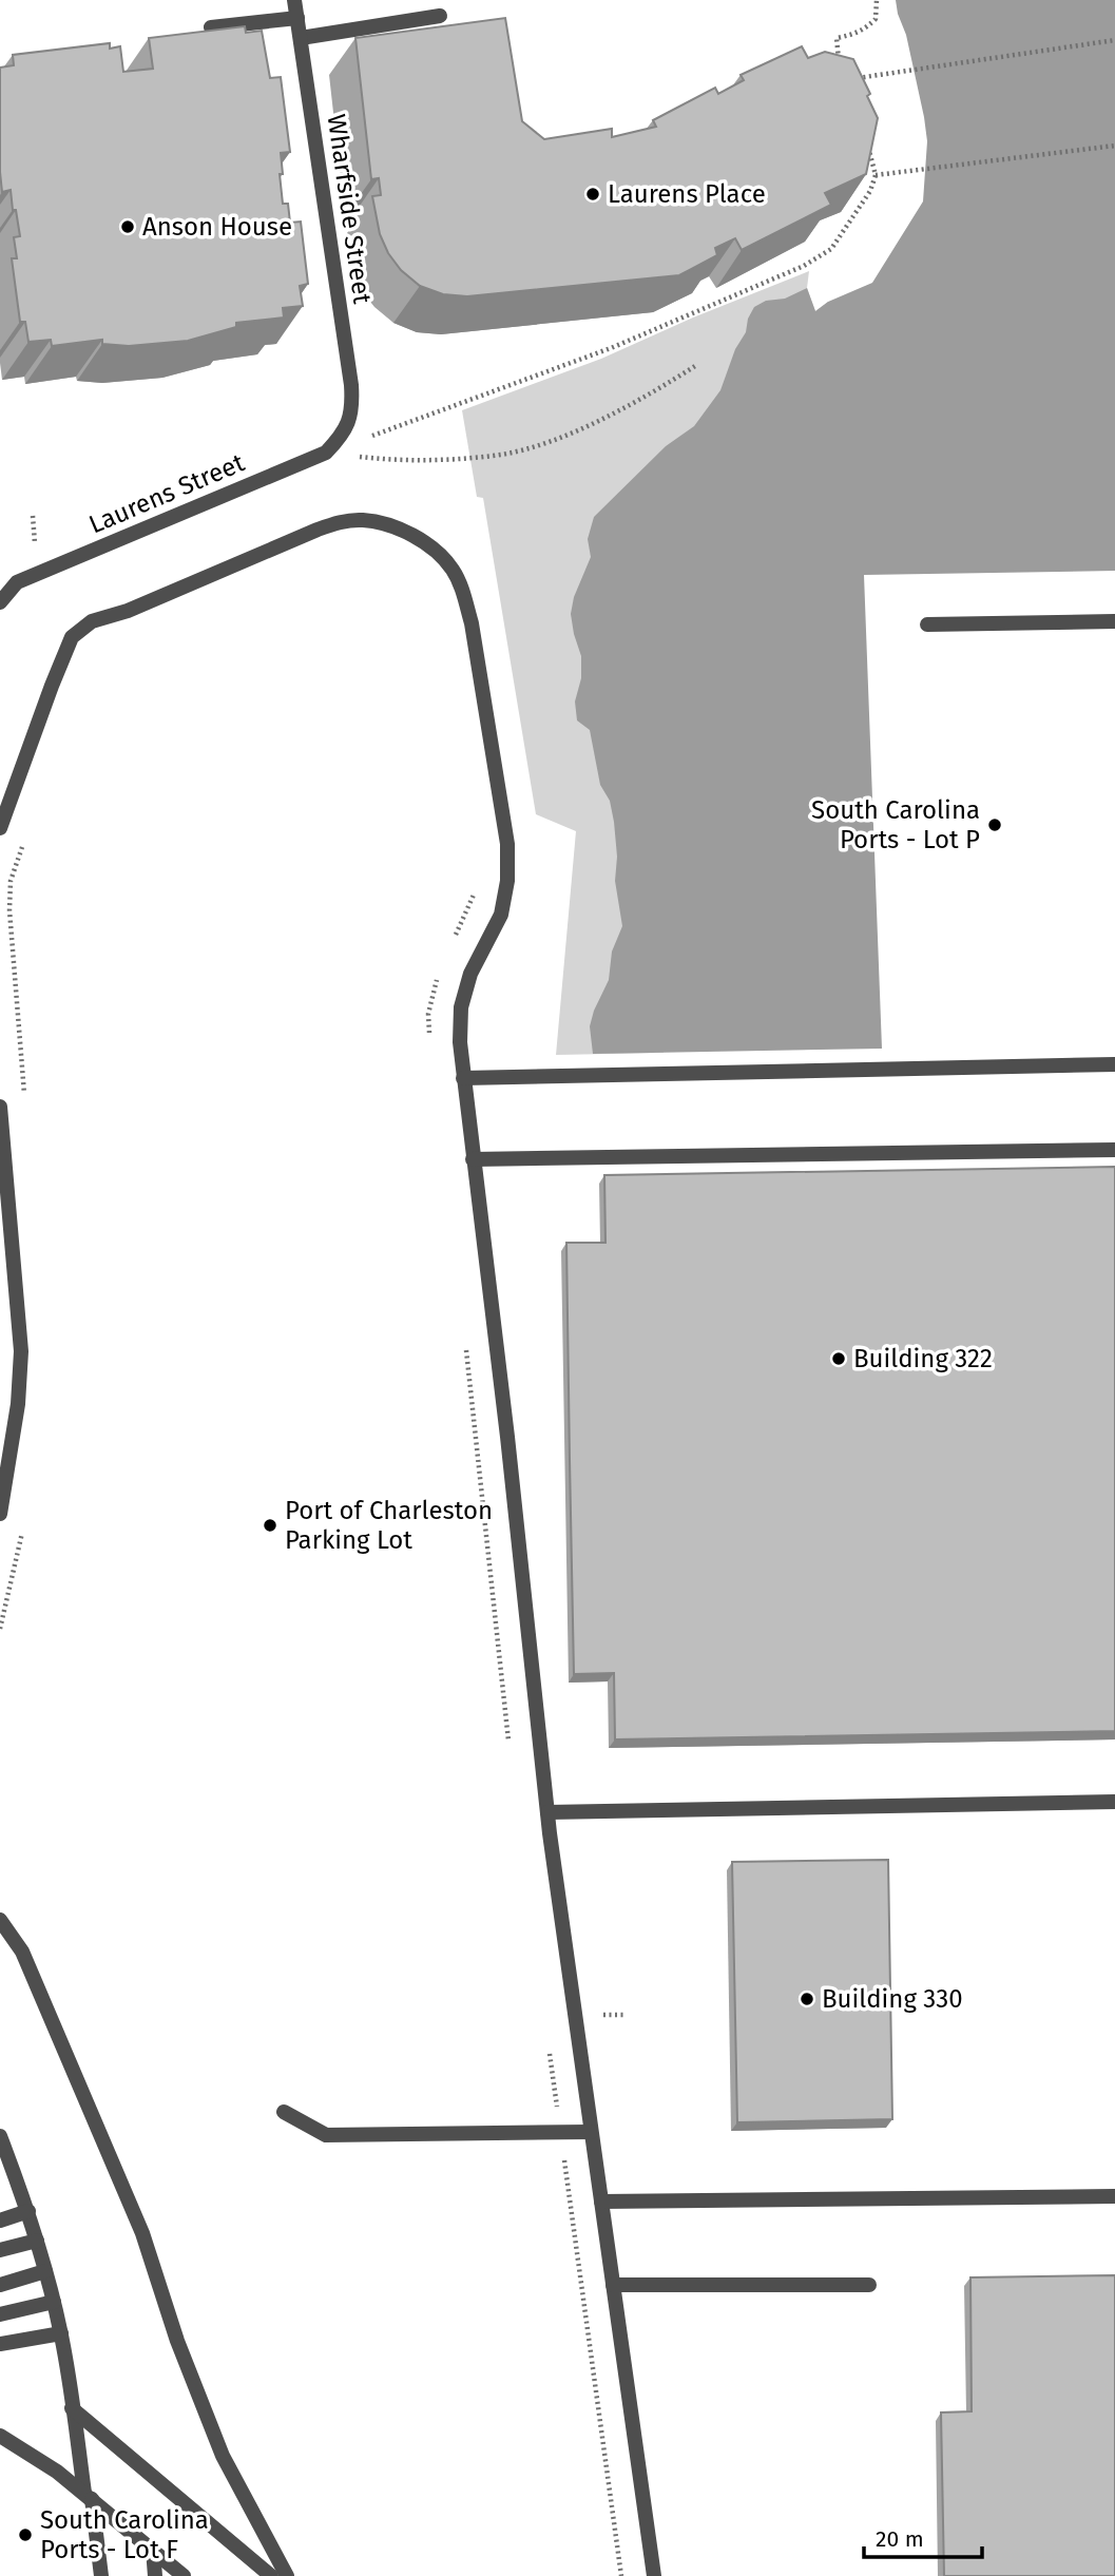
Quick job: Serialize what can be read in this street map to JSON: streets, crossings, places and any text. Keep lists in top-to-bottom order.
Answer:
{
  "streets": {
    "street": ["Wharfside Street", "Laurens Street"]
  },
  "crossings": [
    ["Wharfside Street", "Laurens Street"]
  ],
  "places": [
    "Laurens Place",
    "Anson House",
    "South Carolina Ports - Lot P",
    "Building 322",
    "Port of Charleston Parking Lot",
    "Building 330",
    "South Carolina Ports - Lot F"
  ],
  "scale_bar": "20 m"
}
